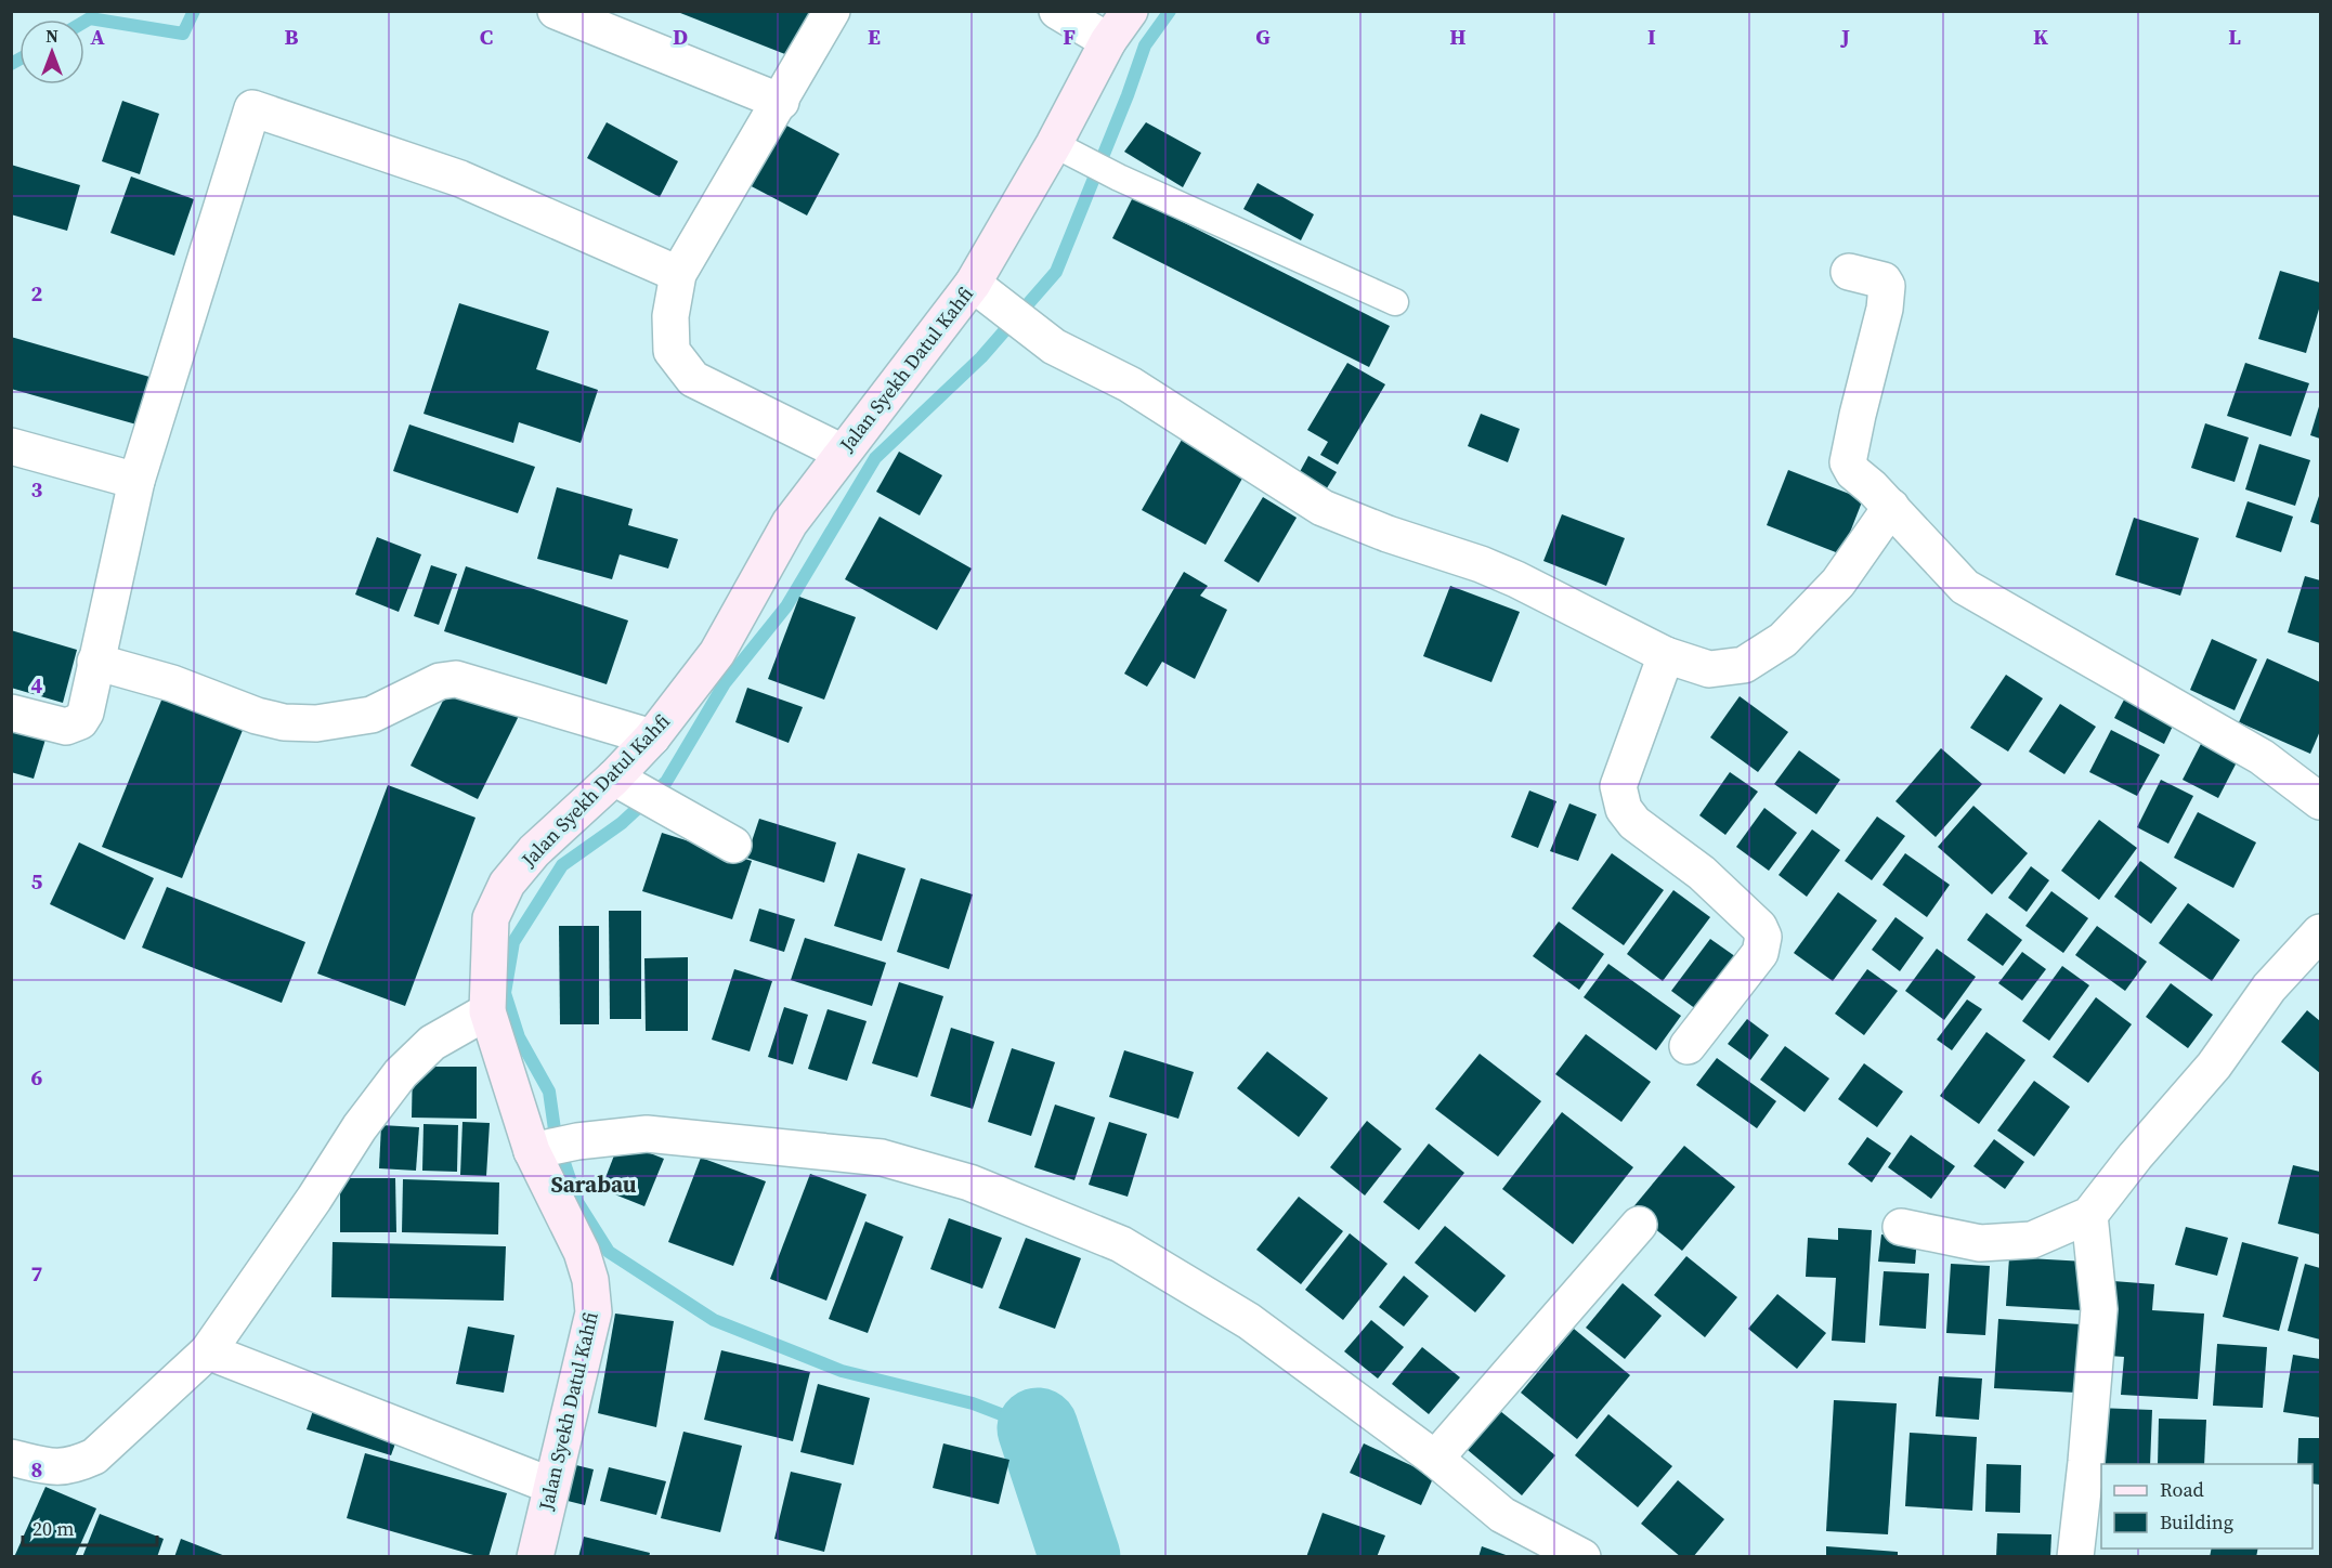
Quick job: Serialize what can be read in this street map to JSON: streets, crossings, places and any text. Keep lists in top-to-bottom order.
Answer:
{
  "streets": {
    "street": ["Jalan Syekh Datul Kahfi"]
  },
  "districts": ["Sarabau"],
  "legend": ["Road", "Building"],
  "scale_bar": "20 m",
  "north": "top",
  "grid": {
    "columns": [
      "A",
      "B",
      "C",
      "D",
      "E",
      "F",
      "G",
      "H",
      "I",
      "J",
      "K",
      "L"
    ],
    "rows": [
      "2",
      "3",
      "4",
      "5",
      "6",
      "7",
      "8"
    ]
  }
}
